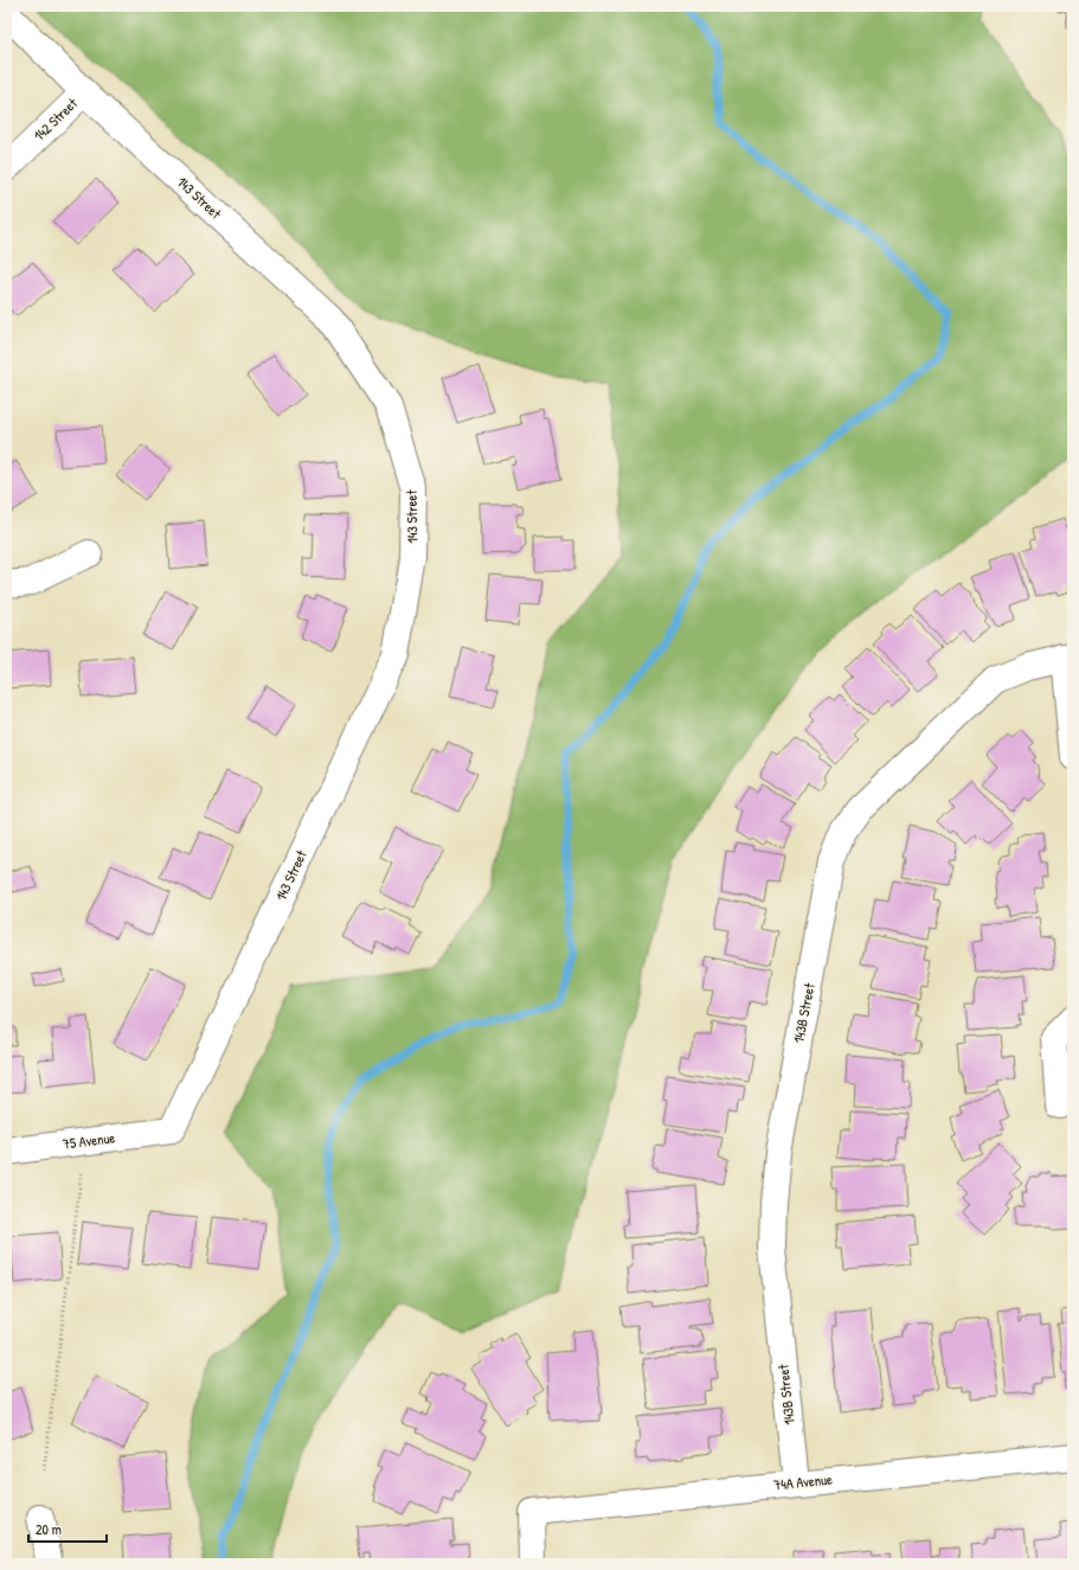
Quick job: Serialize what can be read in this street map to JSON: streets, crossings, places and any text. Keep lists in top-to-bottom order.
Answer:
{
  "streets": {
    "street": [
      "142 Street",
      "143 Street",
      "143B Street",
      "75 Avenue",
      "74A Avenue"
    ]
  },
  "crossings": [
    ["142 Street", "143 Street"],
    ["143 Street", "75 Avenue"],
    ["143B Street", "74A Avenue"]
  ],
  "scale_bar": "20 m"
}
